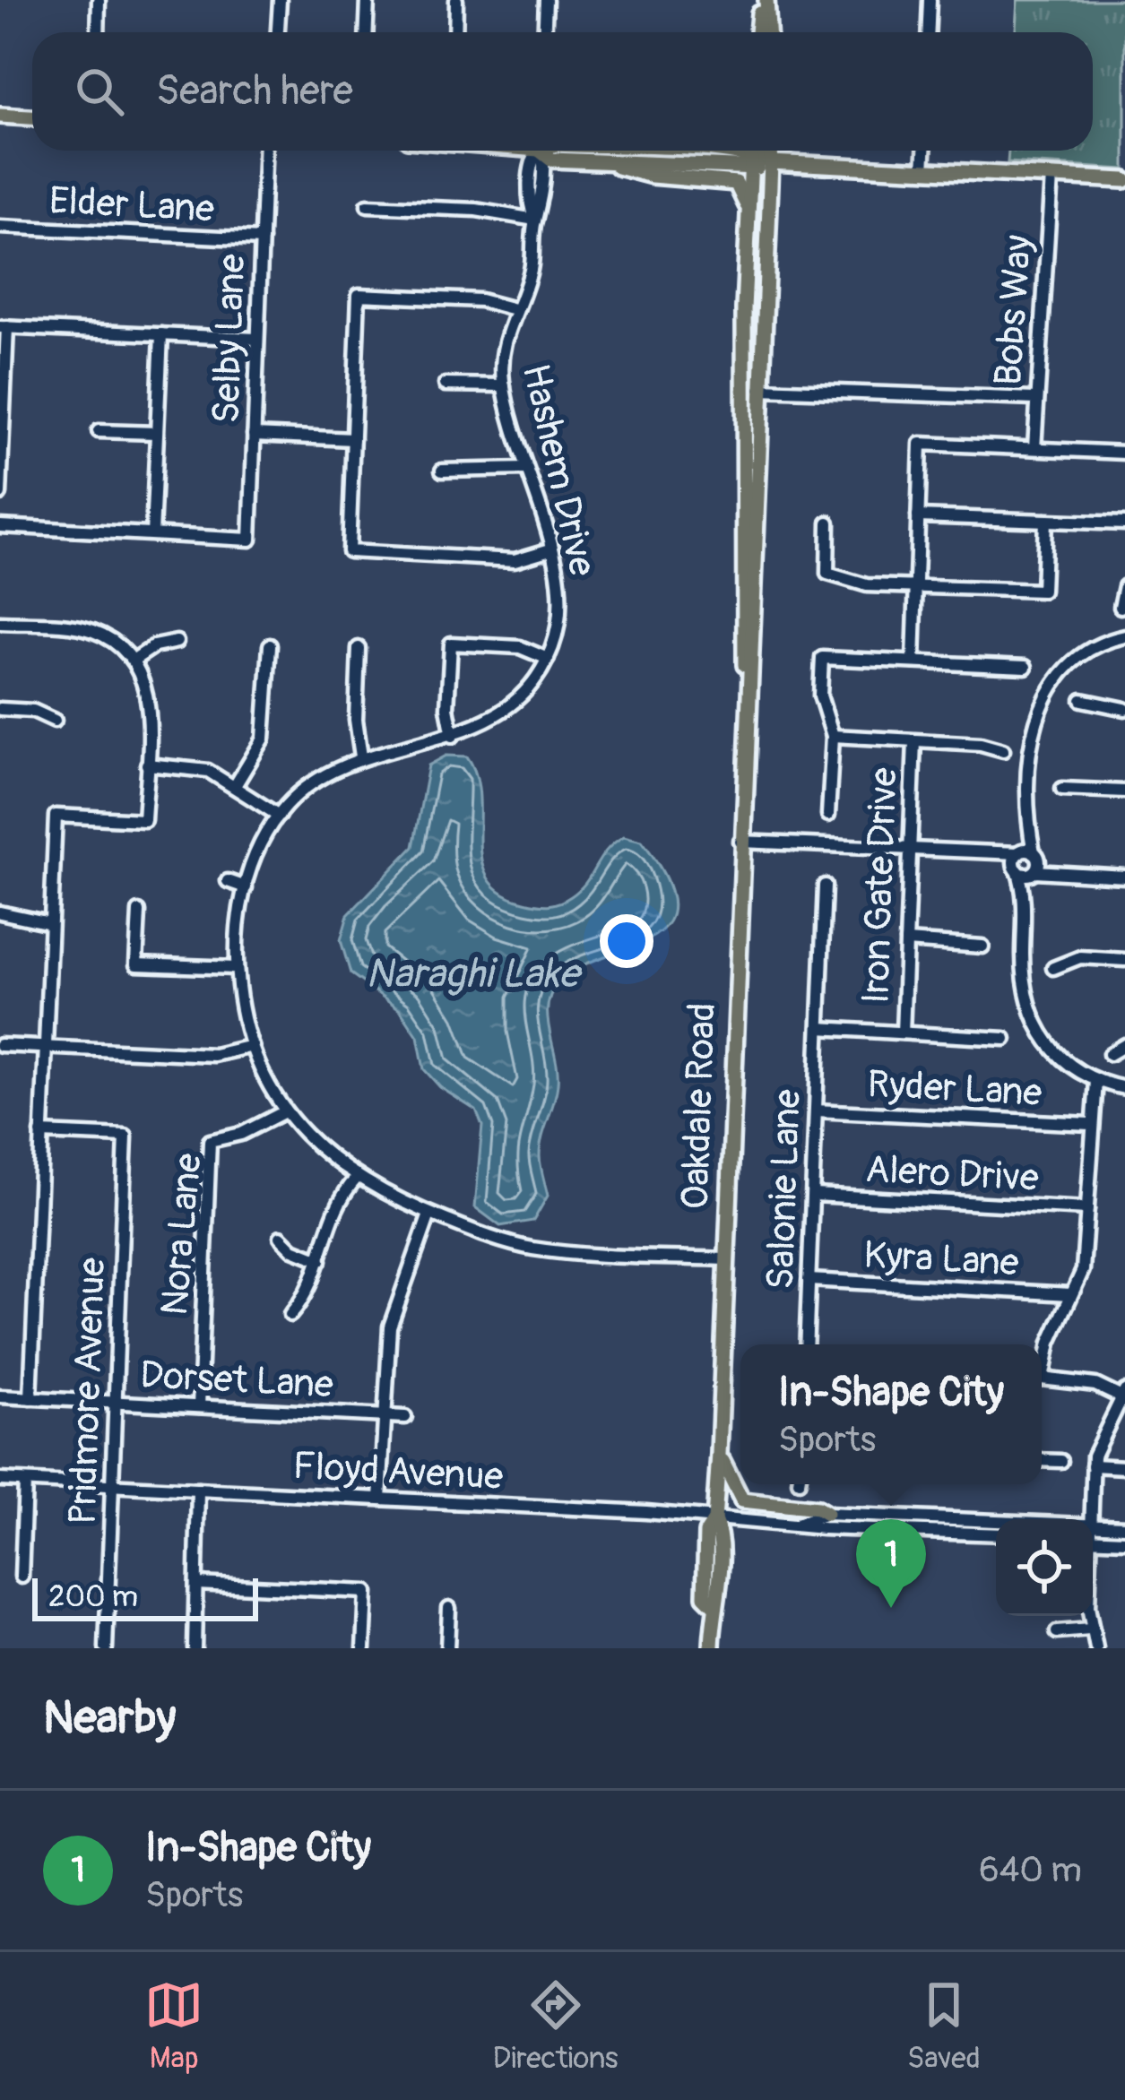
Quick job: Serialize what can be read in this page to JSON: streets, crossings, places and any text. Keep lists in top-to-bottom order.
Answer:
{
  "streets": {
    "main road": ["Oakdale Road"],
    "street": [
      "Elder Lane",
      "Bobs Way",
      "Selby Lane",
      "Hashem Drive",
      "Iron Gate Drive",
      "Ryder Lane",
      "Alero Drive",
      "Salonie Lane",
      "Nora Lane",
      "Kyra Lane",
      "Dorset Lane",
      "Pridmore Avenue",
      "Floyd Avenue"
    ]
  },
  "crossings": [
    ["Elder Lane", "Selby Lane"],
    ["Hashem Drive", "Oakdale Road"],
    ["Hashem Drive", "Nora Lane"],
    ["Ryder Lane", "Salonie Lane"],
    ["Oakdale Road", "Floyd Avenue"],
    ["Alero Drive", "Salonie Lane"],
    ["Salonie Lane", "Kyra Lane"],
    ["Nora Lane", "Dorset Lane"],
    ["Dorset Lane", "Pridmore Avenue"],
    ["Pridmore Avenue", "Floyd Avenue"]
  ],
  "water": ["Naraghi Lake"],
  "scale_bar": "200 m",
  "page": {
    "search": "Search here",
    "popup": ["In-Shape City", "Sports"],
    "pins": "1",
    "scale": "200 m",
    "heading": "Nearby",
    "list": [
      {
        "mark": "1",
        "name": "In-Shape City",
        "note": "Sports",
        "value": "640 m"
      }
    ],
    "nav": ["Map", "Directions", "Saved"]
  }
}
